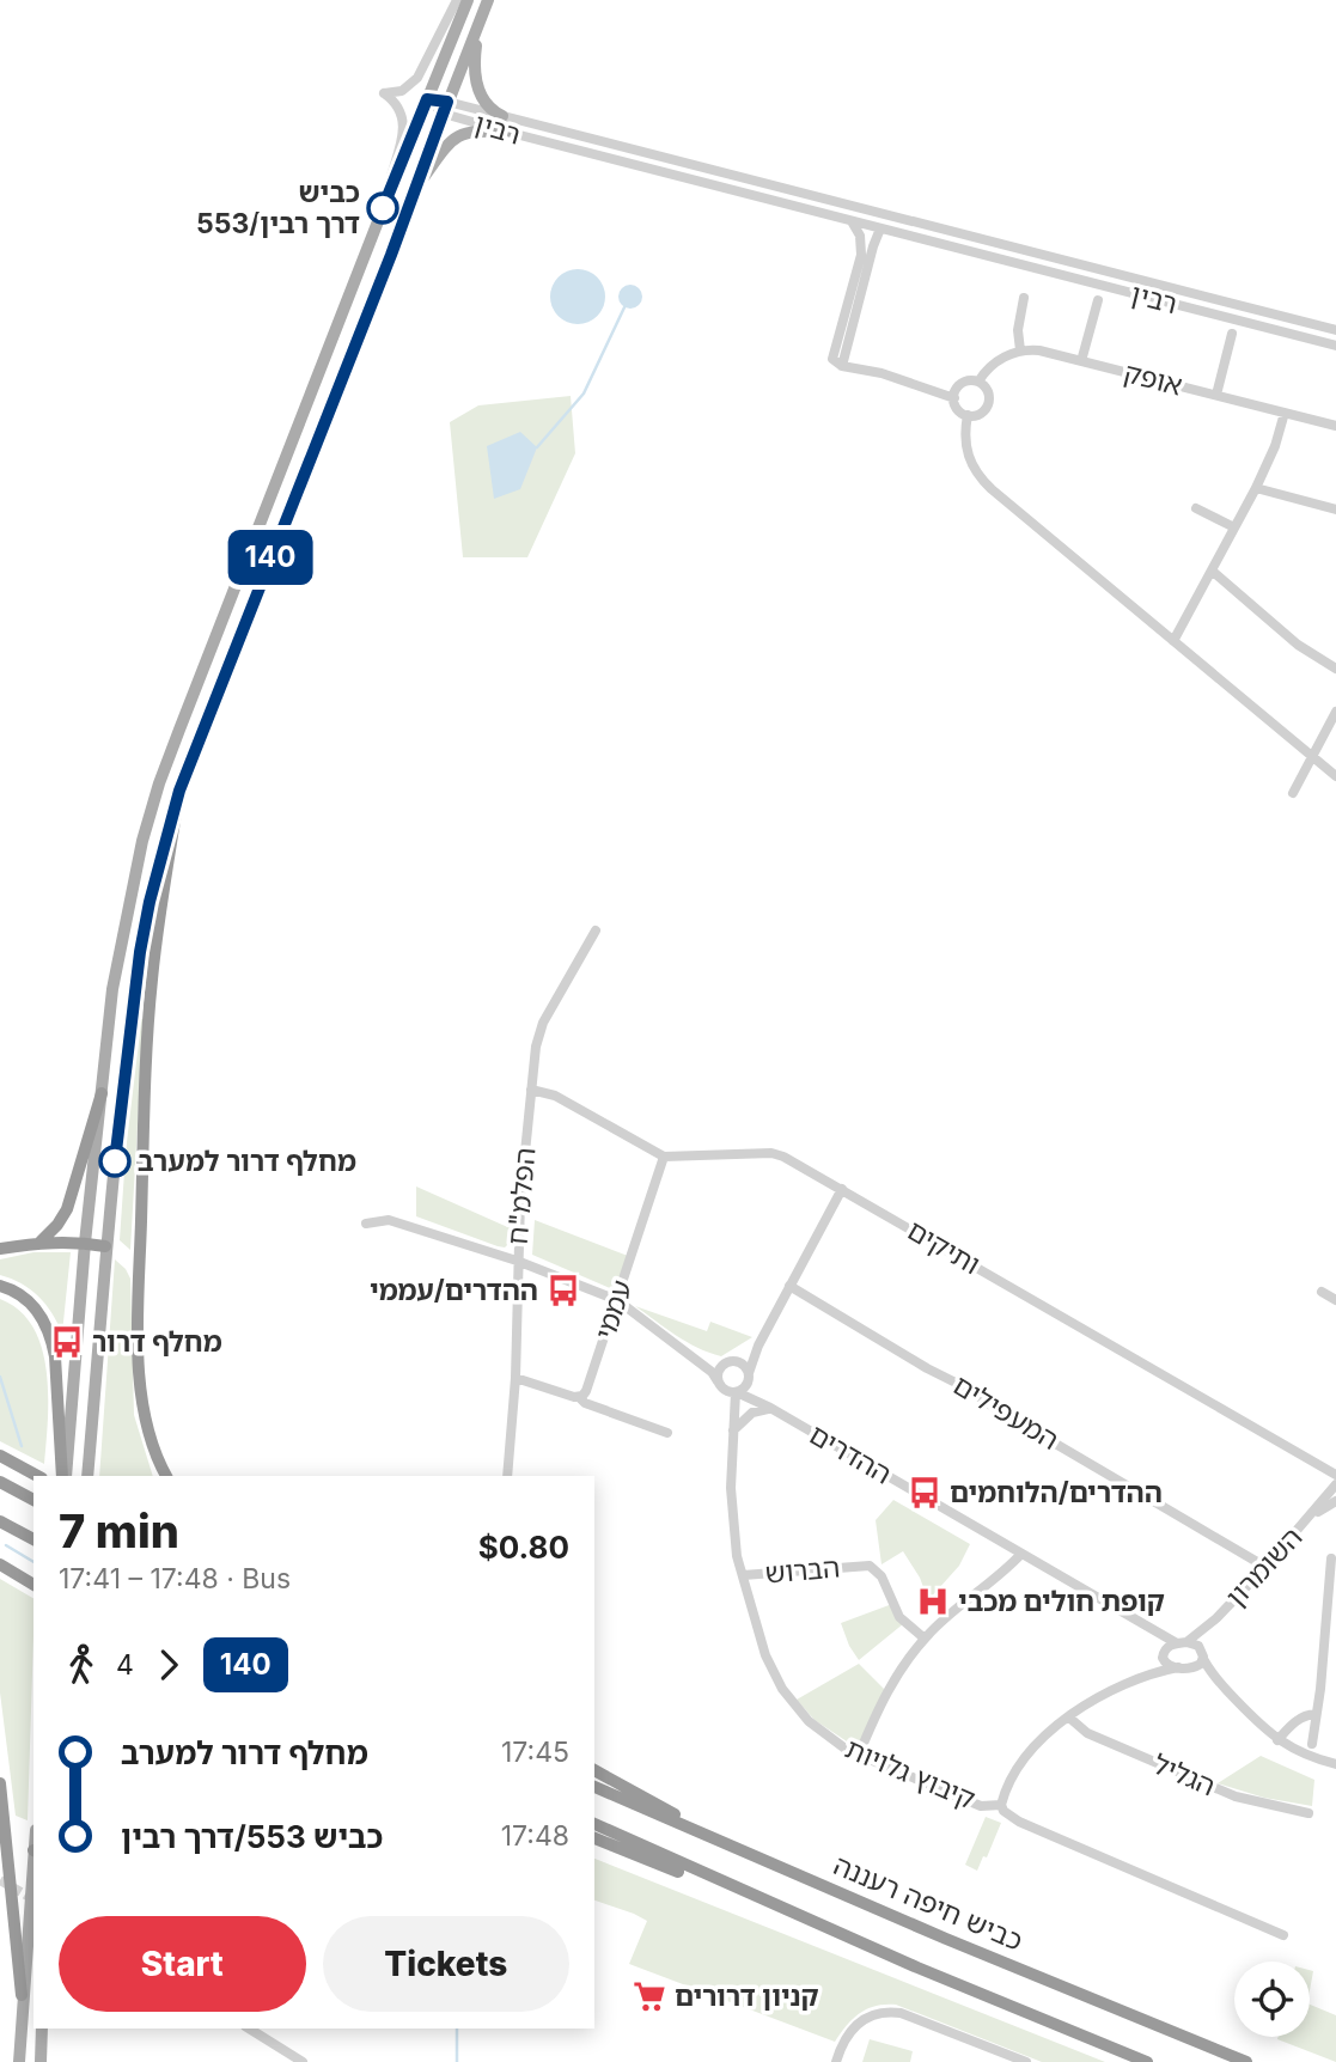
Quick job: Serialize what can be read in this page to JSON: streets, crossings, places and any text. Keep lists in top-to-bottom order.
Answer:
{
  "streets": {
    "highway": ["כביש חיפה רעננה"],
    "street": [
      "רבין",
      "אופק",
      "הפלמ\"ח",
      "ותיקים",
      "עממי",
      "המעפילים",
      "ההדרים",
      "השומרון",
      "הברוש",
      "קיבוץ גלויות",
      "הגליל"
    ]
  },
  "crossings": [
    ["ותיקים", "עממי"],
    ["המעפילים", "השומרון"],
    ["ההדרים", "השומרון"],
    ["ההדרים", "קיבוץ גלויות"],
    ["הברוש", "קיבוץ גלויות"]
  ],
  "places": {
    "other": ["כביש 553/דרך רבין", "מחלף דרור למערב"],
    "bus stop": ["ההדרים/עממי", "מחלף דרור", "ההדרים/הלוחמים"],
    "hospital": ["קופת חולים מכבי"],
    "supermarket": ["קניון דרורים"]
  },
  "lines": ["bus line 140"],
  "page": {
    "on_map": "140",
    "heading": ["7 min", "17:41 – 17:48 · Bus", "$0.80"],
    "legs": ["4", "140"],
    "list": [
      {
        "name": "מחלף דרור למערב",
        "value": "17:45"
      },
      {
        "name": "כביש 553/דרך רבין",
        "value": "17:48"
      }
    ],
    "buttons": ["Start", "Tickets"]
  }
}
